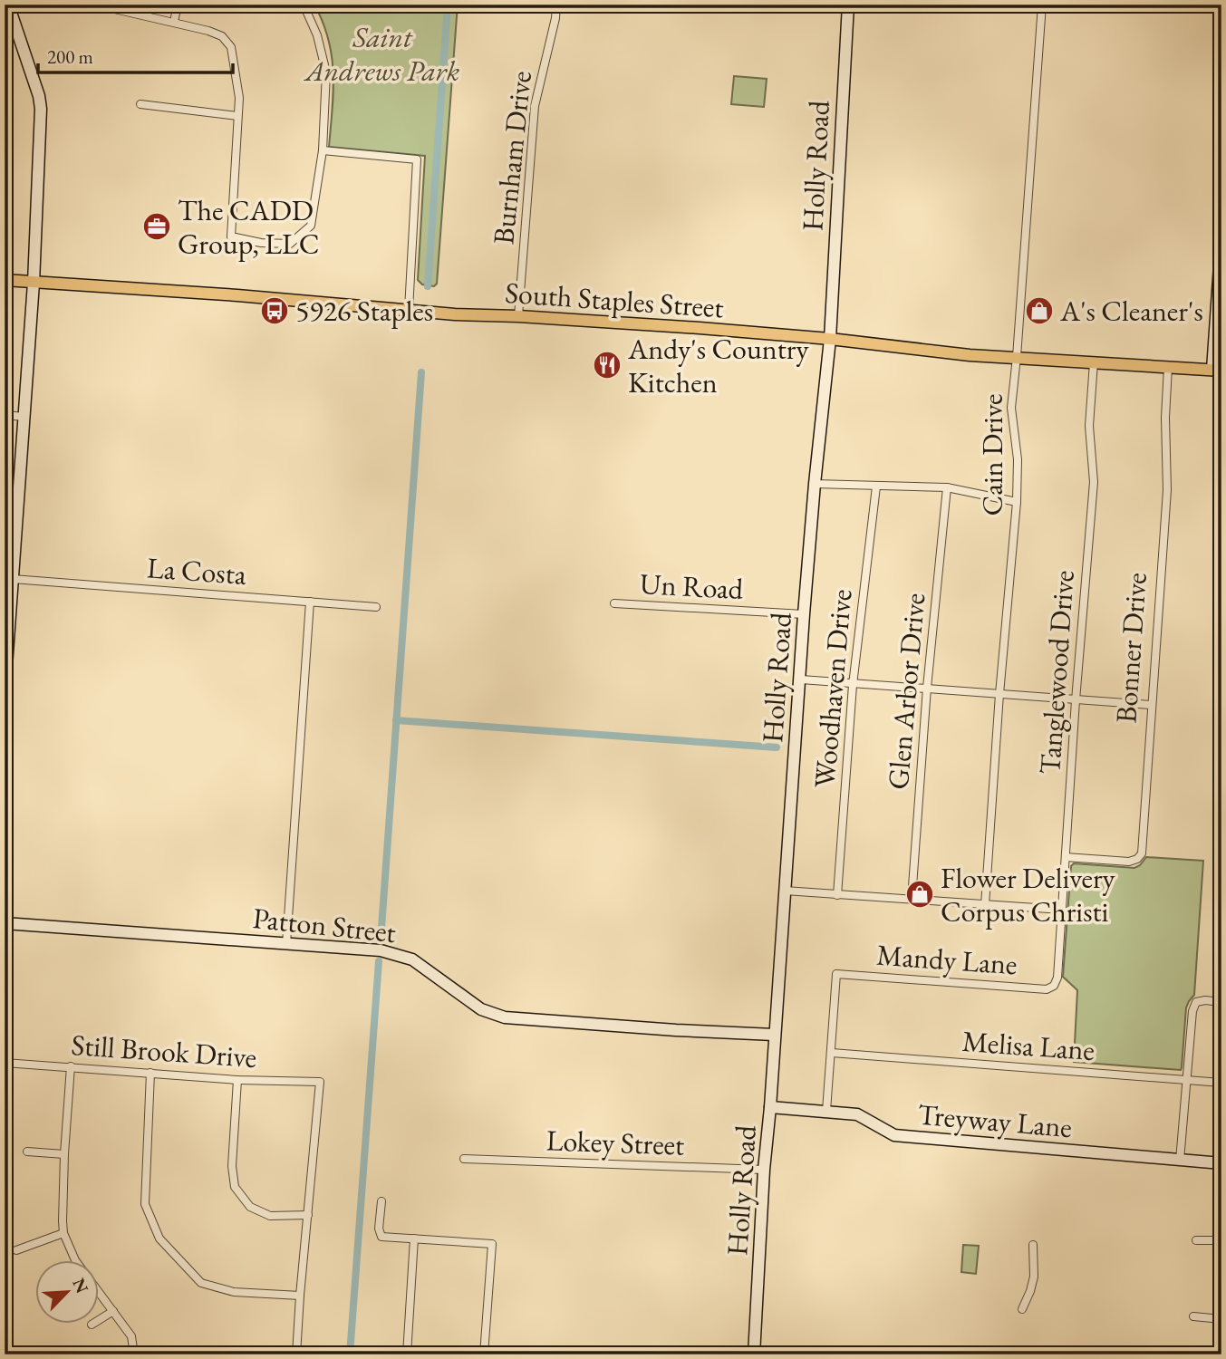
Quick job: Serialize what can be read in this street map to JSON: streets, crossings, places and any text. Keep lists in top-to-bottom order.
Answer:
{
  "streets": {
    "main road": [
      "Holly Road",
      "South Staples Street",
      "Patton Street",
      "Treyway Lane"
    ],
    "street": [
      "Burnham Drive",
      "Cain Drive",
      "La Costa",
      "Un Road",
      "Bonner Drive",
      "Tanglewood Drive",
      "Woodhaven Drive",
      "Glen Arbor Drive",
      "Mandy Lane",
      "Melisa Lane",
      "Still Brook Drive",
      "Lokey Street"
    ]
  },
  "crossings": [
    ["Burnham Drive", "South Staples Street"],
    ["Holly Road", "South Staples Street"],
    ["Holly Road", "Un Road"],
    ["Holly Road", "Patton Street"],
    ["Holly Road", "Treyway Lane"],
    ["Holly Road", "Lokey Street"],
    ["South Staples Street", "Cain Drive"],
    ["South Staples Street", "Bonner Drive"],
    ["South Staples Street", "Tanglewood Drive"],
    ["Bonner Drive", "Tanglewood Drive"],
    ["Tanglewood Drive", "Mandy Lane"],
    ["Mandy Lane", "Melisa Lane"]
  ],
  "parks": ["Saint Andrews Park"],
  "places": {
    "office": ["The CADD Group, LLC"],
    "bus stop": ["5926 Staples"],
    "shop": ["A's Cleaner's", "Flower Delivery Corpus Christi"],
    "restaurant": ["Andy's Country Kitchen"]
  },
  "scale_bar": "200 m",
  "north": "top right"
}
